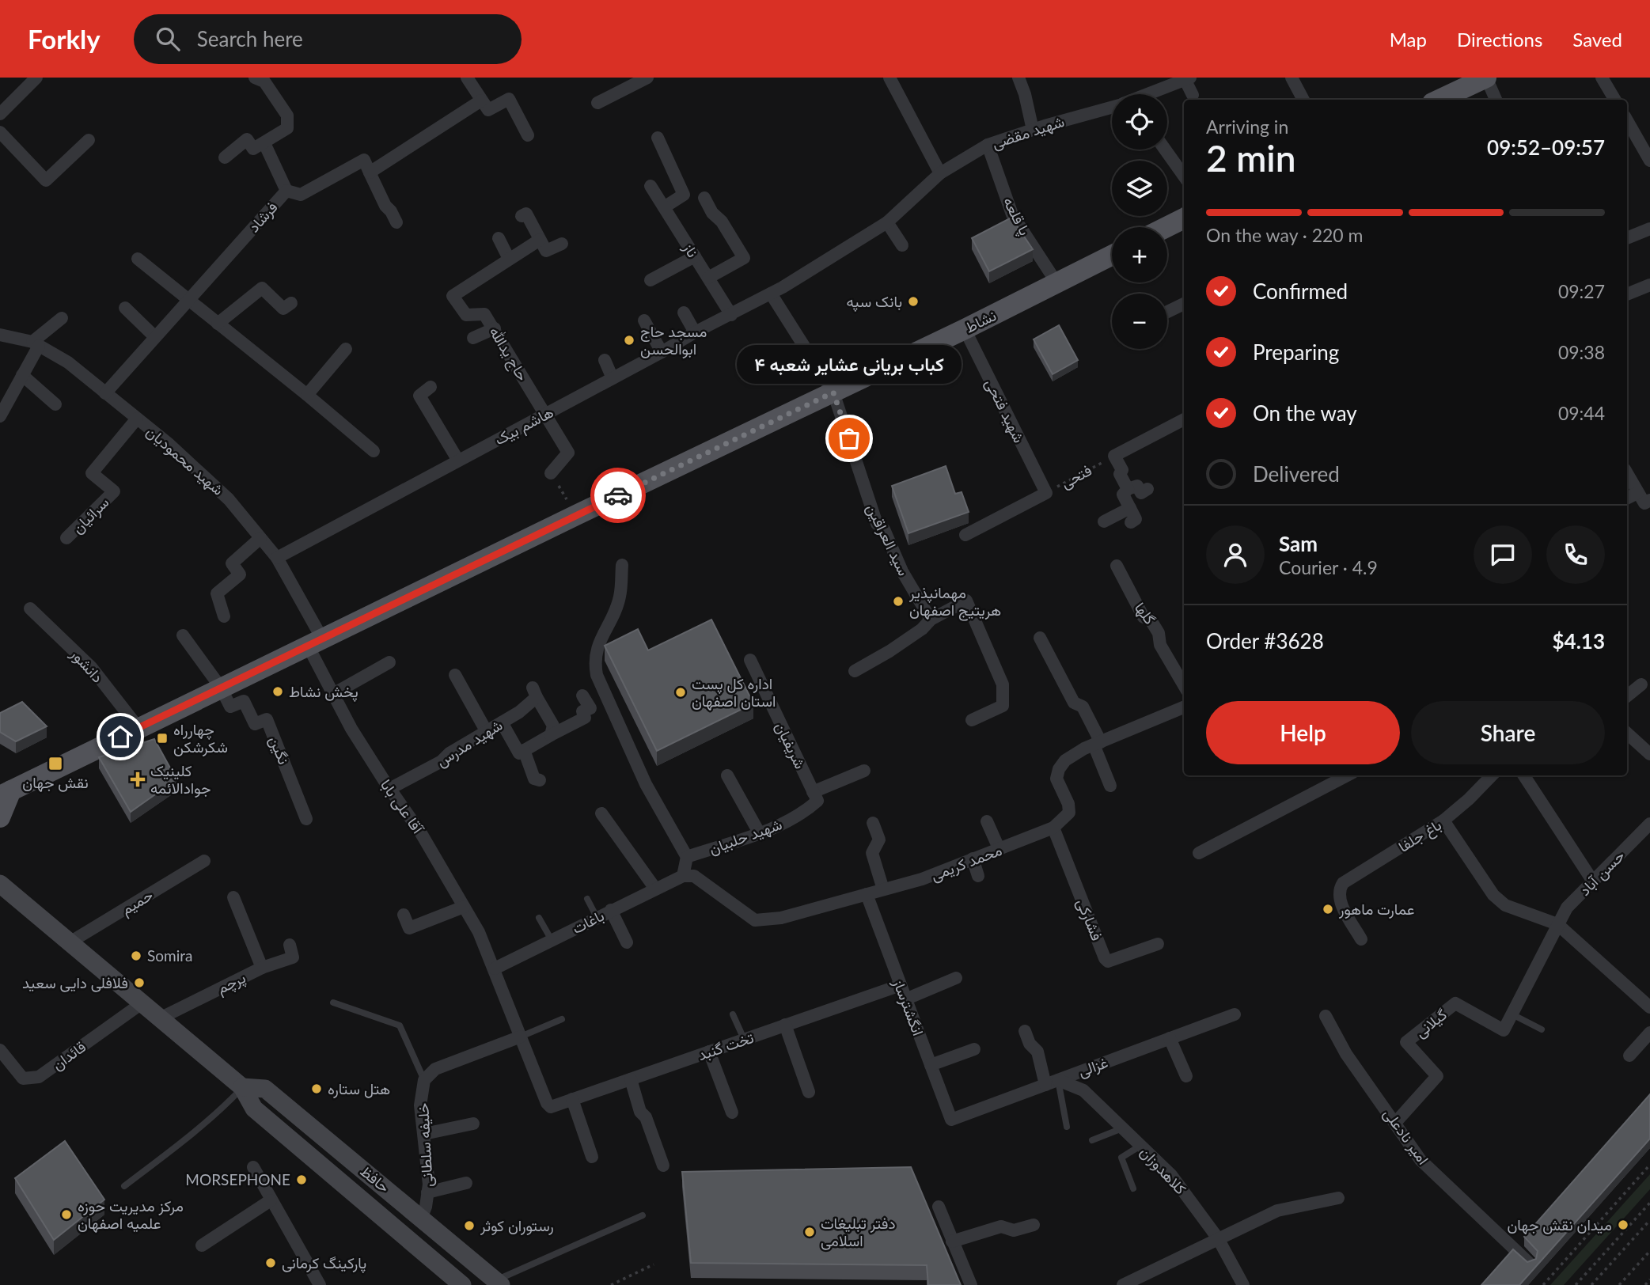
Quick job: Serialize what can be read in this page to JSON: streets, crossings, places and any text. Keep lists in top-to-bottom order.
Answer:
{
  "streets": {
    "main road": ["نشاط"],
    "street": [
      "شهید مقضی",
      "پا قلعه",
      "فرشاد",
      "ناز",
      "حاج یدالله",
      "شهید فتحی",
      "هاشم بیک",
      "شهید محمودیان",
      "فتحی",
      "سرائیان",
      "سید العراقین",
      "گلها",
      "دانشور",
      "شهید مدرس",
      "شریفیان",
      "نگین",
      "آقا علی بابا",
      "باغ جلفا",
      "شهید حلبیان",
      "محمد کریمی",
      "حسن آباد",
      "حمیم",
      "فشارکی",
      "باغات",
      "پرچم",
      "انگشترساز",
      "گیلانی",
      "تخت گنبد",
      "قائدان",
      "غزالی",
      "امیر نادعلی",
      "خلیفه سلطانی",
      "کلاهدوزان",
      "حافظ"
    ]
  },
  "crossings": [
    ["شهید مقضی", "پا قلعه"],
    ["شهید مقضی", "هاشم بیک"],
    ["پا قلعه", "نشاط"],
    ["فرشاد", "شهید محمودیان"],
    ["ناز", "هاشم بیک"],
    ["نشاط", "شهید فتحی"],
    ["نشاط", "شهید محمودیان"],
    ["نشاط", "سید العراقین"],
    ["نشاط", "دانشور"],
    ["نشاط", "نگین"],
    ["نشاط", "آقا علی بابا"],
    ["حاج یدالله", "هاشم بیک"],
    ["شهید فتحی", "فتحی"],
    ["هاشم بیک", "شهید محمودیان"],
    ["شهید محمودیان", "سرائیان"],
    ["شهید محمودیان", "آقا علی بابا"],
    ["شهید مدرس", "آقا علی بابا"],
    ["شریفیان", "شهید حلبیان"],
    ["آقا علی بابا", "باغات"],
    ["محمد کریمی", "فشارکی"],
    ["محمد کریمی", "باغات"],
    ["محمد کریمی", "انگشترساز"],
    ["حسن آباد", "گیلانی"],
    ["حمیم", "حافظ"],
    ["پرچم", "حافظ"],
    ["انگشترساز", "تخت گنبد"],
    ["انگشترساز", "غزالی"],
    ["گیلانی", "امیر نادعلی"],
    ["تخت گنبد", "خلیفه سلطانی"],
    ["قائدان", "حافظ"],
    ["غزالی", "کلاهدوزان"],
    ["خلیفه سلطانی", "حافظ"]
  ],
  "places": {
    "other": [
      "بانک سپه",
      "مسجد حاج ابوالحسن",
      "کباب بریانی عشایر شعبه ۴",
      "مهمانپذیر هریتیج اصفهان",
      "پخش نشاط",
      "اداره کل پست استان اصفهان",
      "عمارت ماهور",
      "Somira",
      "فلافلی دایی سعید",
      "هتل ستاره",
      "MORSEPHONE",
      "مرکز مدیریت حوزه علمیه اصفهان",
      "میدان نقش جهان",
      "رستوران کوثر",
      "دفتر تبلیغات اسلامی",
      "پارکینگ کرمانی"
    ],
    "transit": ["چهارراه شکرشکن", "نقش جهان"],
    "health": ["کلینیک جوادالائمه"]
  },
  "page": {
    "header": "Forkly",
    "search": "Search here",
    "nav": ["Map", "Directions", "Saved"],
    "map_buttons": ["+", "−"],
    "heading": ["2 min", "Arriving in", "09:52–09:57"],
    "panel": [
      "Sam",
      "Courier · 4.9",
      "Order #3628",
      "$4.13"
    ],
    "bar": "On the way · 220 m",
    "list": [
      ["Confirmed", "09:27"],
      ["Preparing", "09:38"],
      ["On the way", "09:44"],
      "Delivered"
    ],
    "bubble": "کباب بریانی عشایر شعبه ۴",
    "buttons": ["Help", "Share"]
  }
}
